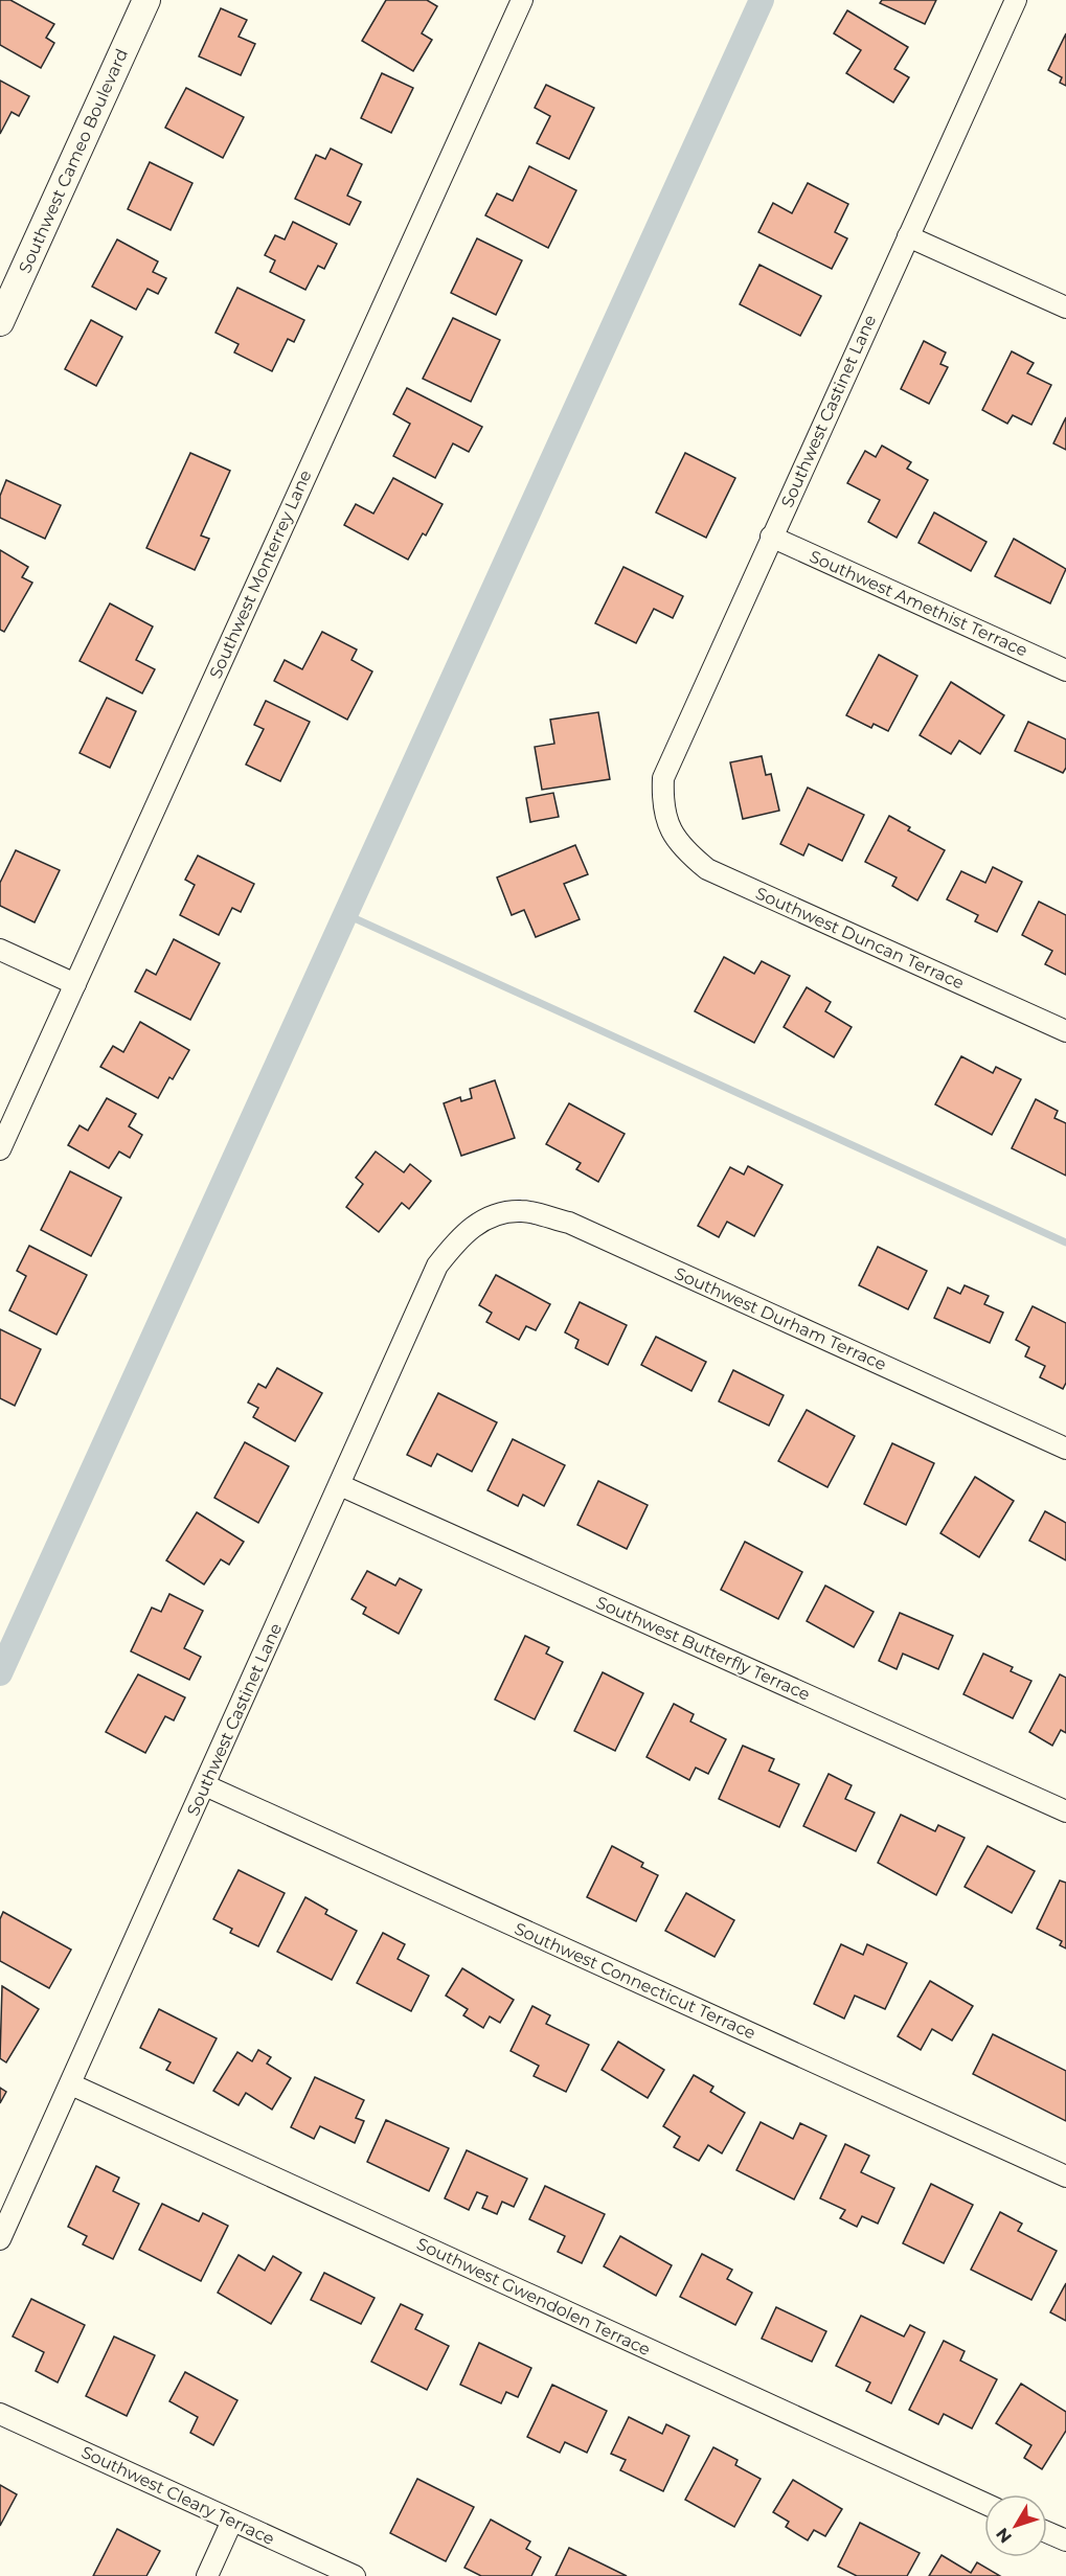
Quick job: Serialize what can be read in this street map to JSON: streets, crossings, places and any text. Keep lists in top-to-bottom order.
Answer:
{
  "streets": {
    "street": [
      "Southwest Cameo Boulevard",
      "Southwest Castinet Lane",
      "Southwest Monterrey Lane",
      "Southwest Amethist Terrace",
      "Southwest Duncan Terrace",
      "Southwest Durham Terrace",
      "Southwest Butterfly Terrace",
      "Southwest Connecticut Terrace",
      "Southwest Gwendolen Terrace",
      "Southwest Cleary Terrace"
    ]
  },
  "crossings": [
    ["Southwest Castinet Lane", "Southwest Amethist Terrace"],
    ["Southwest Castinet Lane", "Southwest Duncan Terrace"],
    ["Southwest Castinet Lane", "Southwest Durham Terrace"],
    ["Southwest Castinet Lane", "Southwest Butterfly Terrace"],
    ["Southwest Castinet Lane", "Southwest Connecticut Terrace"],
    ["Southwest Castinet Lane", "Southwest Gwendolen Terrace"]
  ],
  "north": "bottom left"
}
